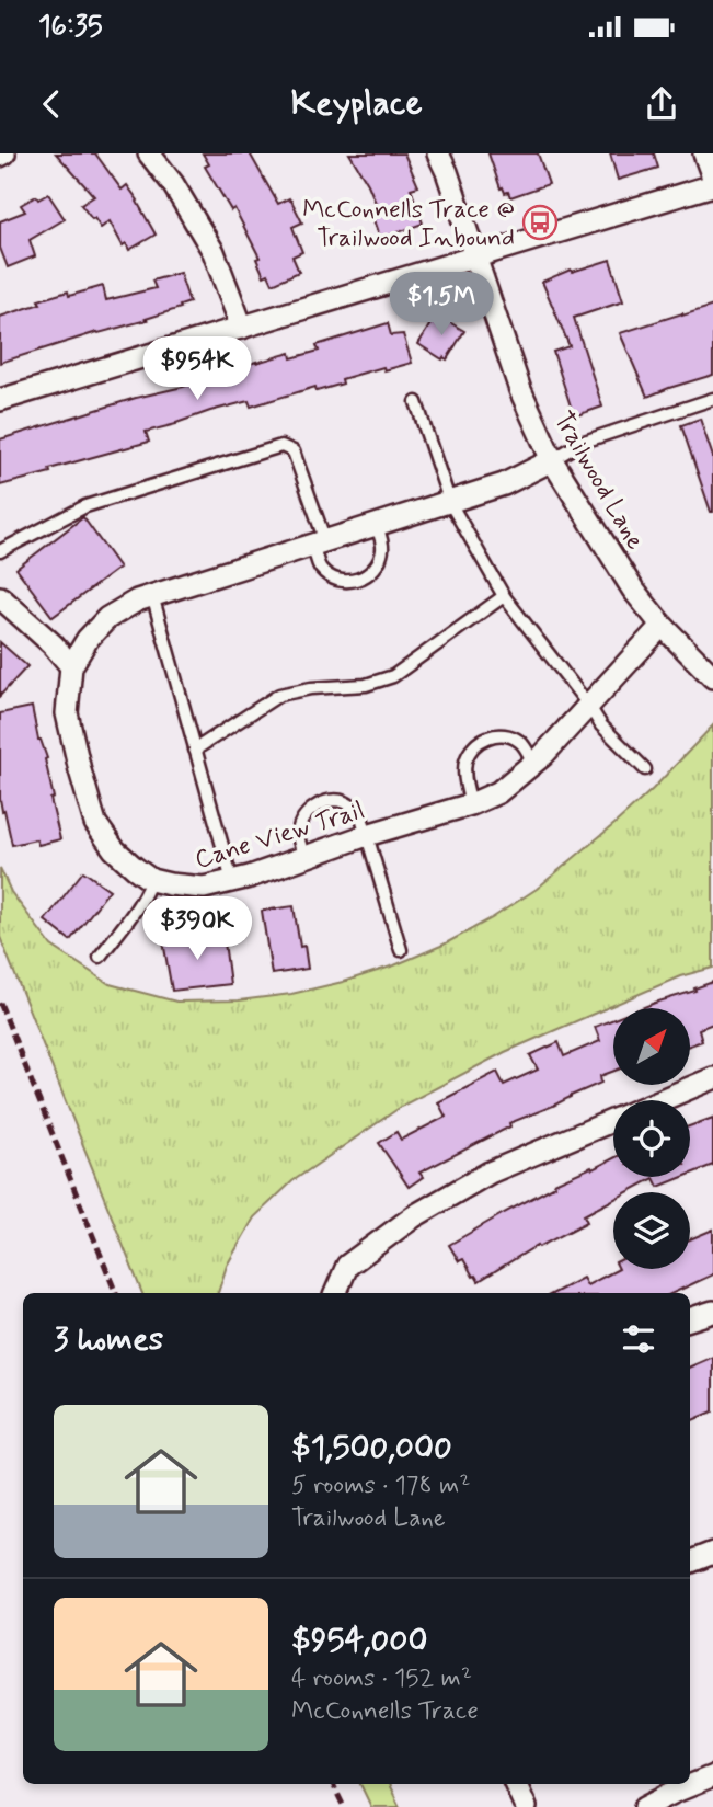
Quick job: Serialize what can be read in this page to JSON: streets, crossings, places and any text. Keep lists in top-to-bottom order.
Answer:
{
  "streets": {
    "street": ["Trailwood Lane", "Cane View Trail"]
  },
  "crossings": [
    ["Trailwood Lane", "Cane View Trail"]
  ],
  "places": {
    "bus stop": ["McConnells Trace @ Trailwood Inbound"]
  },
  "north": "top right",
  "page": {
    "status": "16:35",
    "header": "Keyplace",
    "price": ["$1.5M", "$954K", "$390K"],
    "heading": "3 homes",
    "list": [
      {
        "name": "$1,500,000",
        "note": "5 rooms · 178 m² · Trailwood Lane"
      },
      {
        "name": "$954,000",
        "note": "4 rooms · 152 m² · McConnells Trace"
      }
    ]
  }
}
